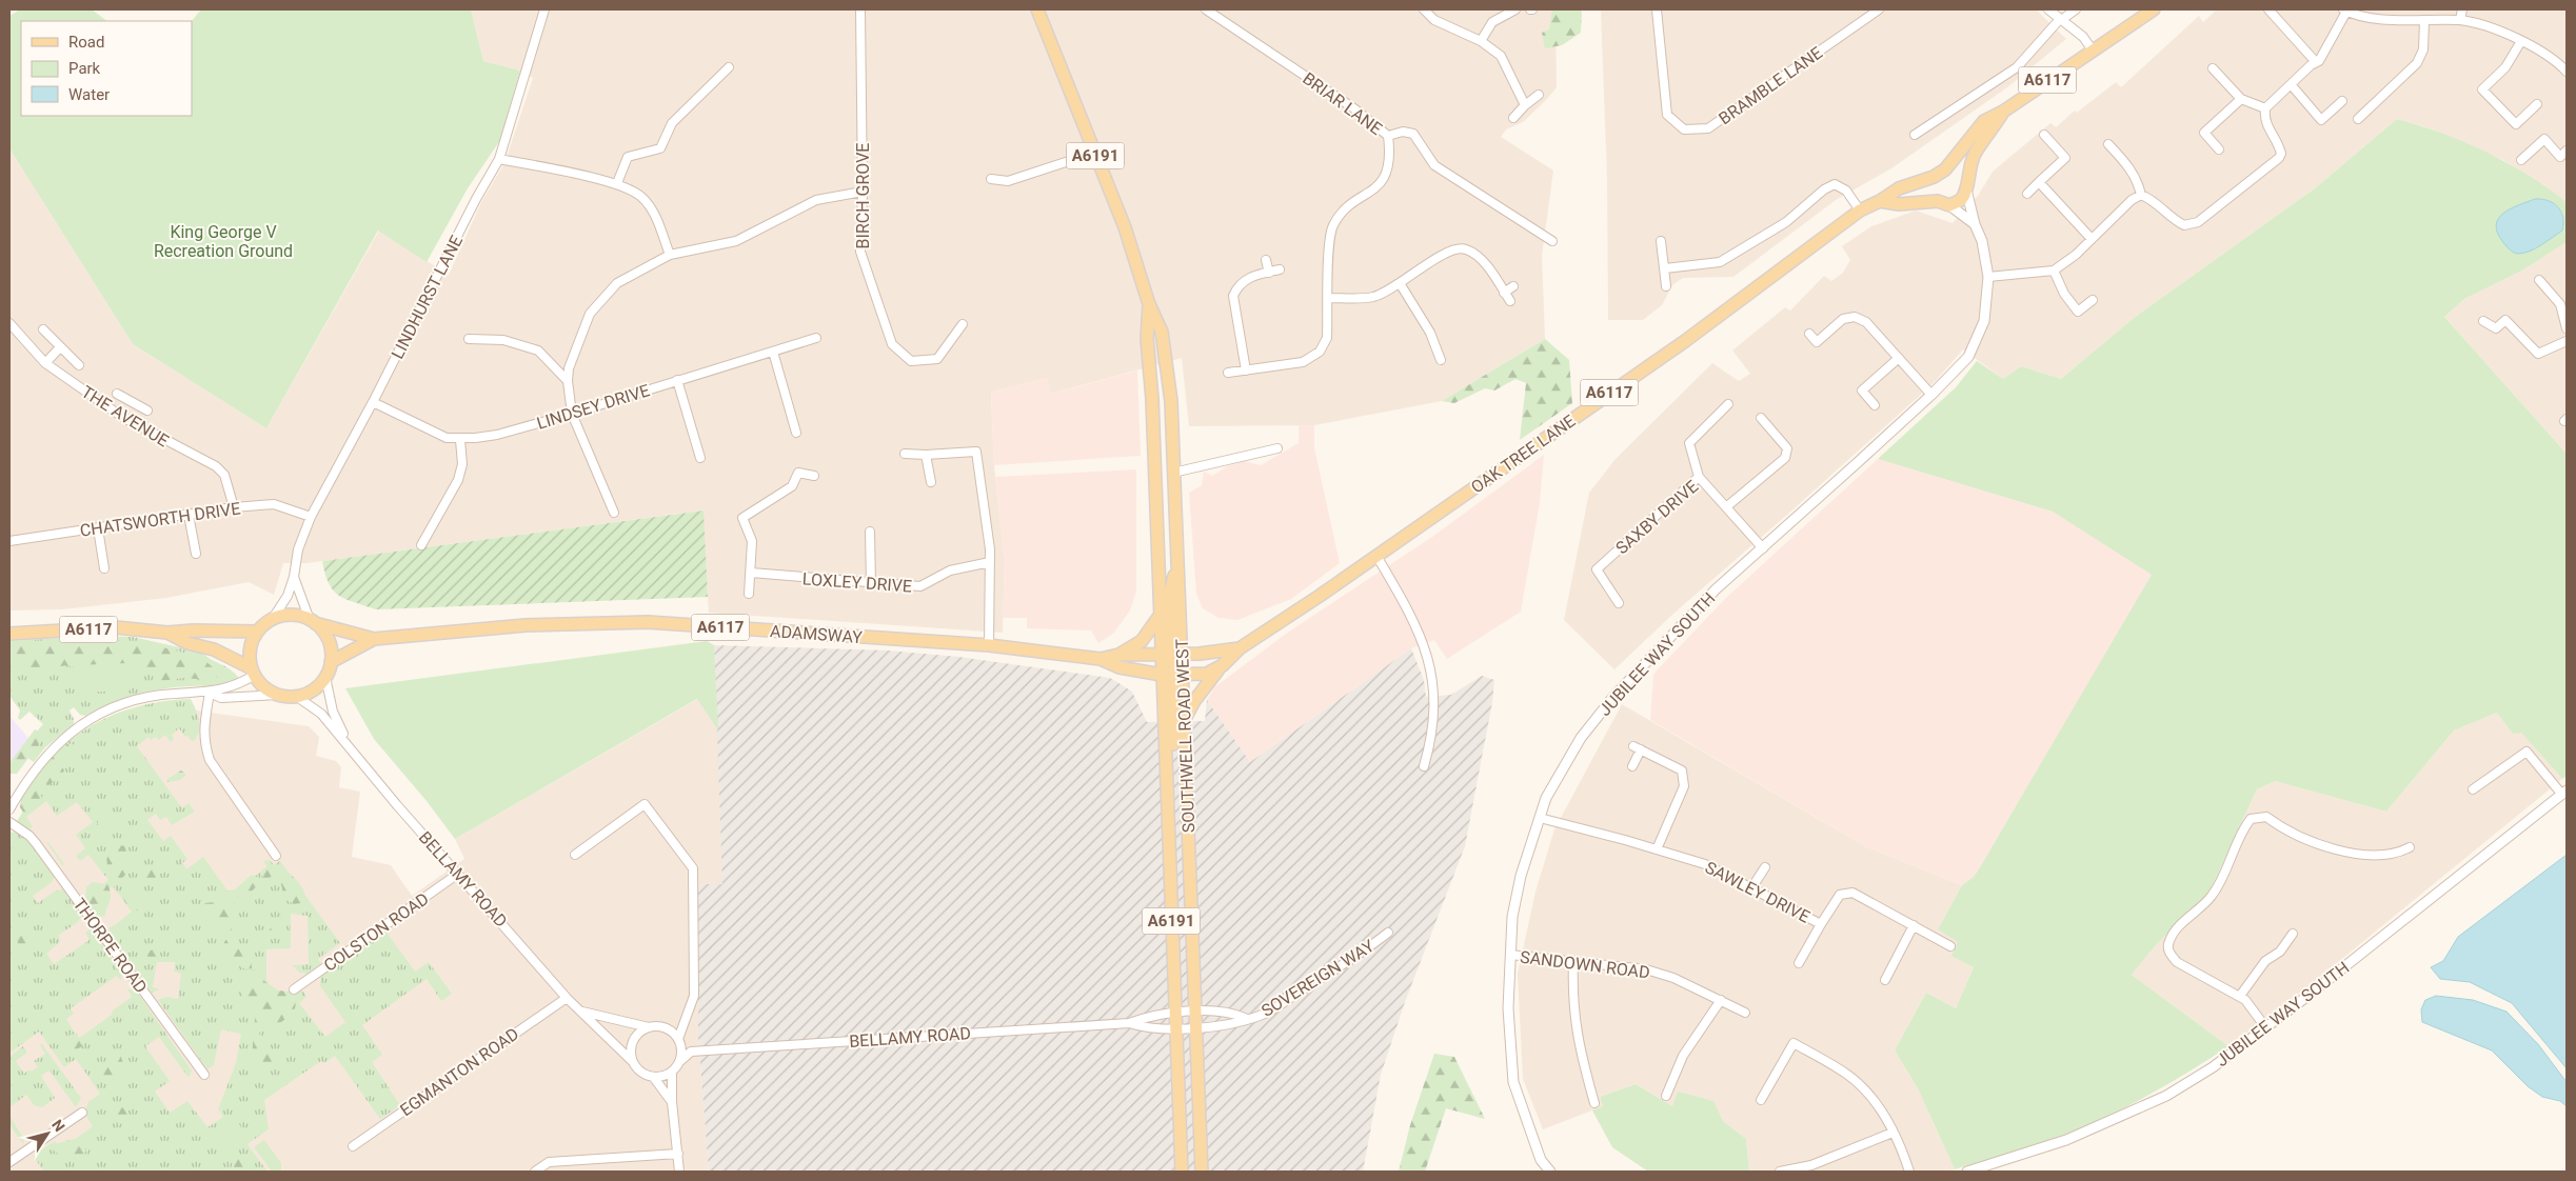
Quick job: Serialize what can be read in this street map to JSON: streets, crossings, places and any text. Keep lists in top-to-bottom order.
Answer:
{
  "streets": {
    "main road": [
      "A6117",
      "A6191",
      "OAK TREE LANE",
      "ADAMSWAY",
      "SOUTHWELL ROAD WEST"
    ],
    "street": [
      "BRAMBLE LANE",
      "BRIAR LANE",
      "BIRCH GROVE",
      "LINDHURST LANE",
      "LINDSEY DRIVE",
      "THE AVENUE",
      "SAXBY DRIVE",
      "CHATSWORTH DRIVE",
      "LOXLEY DRIVE",
      "JUBILEE WAY SOUTH",
      "BELLAMY ROAD",
      "SAWLEY DRIVE",
      "COLSTON ROAD",
      "THORPE ROAD",
      "SANDOWN ROAD",
      "SOVEREIGN WAY",
      "EGMANTON ROAD"
    ]
  },
  "crossings": [
    ["A6117", "LINDHURST LANE"],
    ["A6117", "ADAMSWAY"],
    ["A6117", "BELLAMY ROAD"],
    ["LINDHURST LANE", "LINDSEY DRIVE"],
    ["LINDHURST LANE", "CHATSWORTH DRIVE"],
    ["LINDHURST LANE", "ADAMSWAY"],
    ["LINDHURST LANE", "BELLAMY ROAD"],
    ["THE AVENUE", "CHATSWORTH DRIVE"],
    ["OAK TREE LANE", "ADAMSWAY"],
    ["OAK TREE LANE", "JUBILEE WAY SOUTH"],
    ["OAK TREE LANE", "SOUTHWELL ROAD WEST"],
    ["SAXBY DRIVE", "JUBILEE WAY SOUTH"],
    ["ADAMSWAY", "SOUTHWELL ROAD WEST"],
    ["ADAMSWAY", "BELLAMY ROAD"],
    ["JUBILEE WAY SOUTH", "SAWLEY DRIVE"],
    ["JUBILEE WAY SOUTH", "SANDOWN ROAD"],
    ["SOUTHWELL ROAD WEST", "BELLAMY ROAD"],
    ["SOUTHWELL ROAD WEST", "SOVEREIGN WAY"],
    ["BELLAMY ROAD", "COLSTON ROAD"],
    ["BELLAMY ROAD", "SOVEREIGN WAY"],
    ["BELLAMY ROAD", "EGMANTON ROAD"]
  ],
  "parks": ["King George V Recreation Ground"],
  "legend": ["Road", "Park", "Water"],
  "north": "top right"
}
